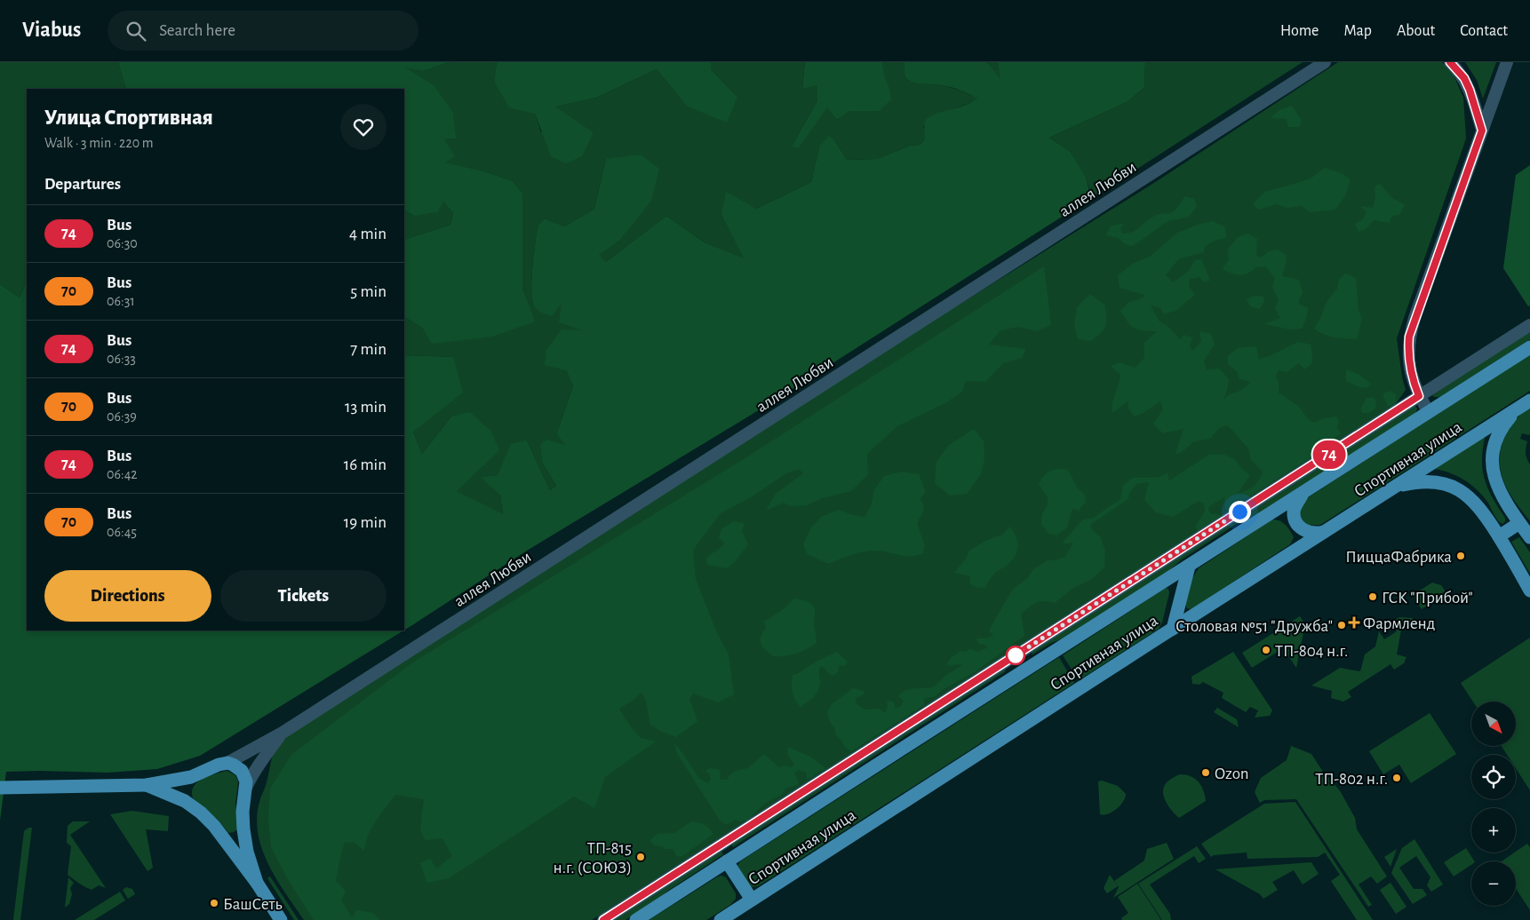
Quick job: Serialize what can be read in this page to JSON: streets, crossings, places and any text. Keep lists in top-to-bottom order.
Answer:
{
  "streets": {
    "main road": ["Спортивная улица"],
    "street": ["аллея Любви"]
  },
  "places": {
    "other": [
      "ПиццаФабрика",
      "ГСК \"Прибой\"",
      "Столовая №51 \"Дружба\"",
      "ТП-804 н.г.",
      "Ozon",
      "ТП-802 н.г.",
      "ТП-815 н.г. (СОЮЗ)",
      "БашСеть"
    ],
    "health": ["Фармленд"]
  },
  "lines": ["bus line 74"],
  "north": "bottom right",
  "page": {
    "header": "Viabus",
    "search": "Search here",
    "nav": [
      "Home",
      "Map",
      "About",
      "Contact"
    ],
    "on_map": "74",
    "heading": [
      ["Улица Спортивная", "Walk · 3 min · 220 m"],
      "Departures"
    ],
    "list": [
      {
        "mark": "74",
        "name": "Bus",
        "note": "06:30",
        "value": "4 min"
      },
      {
        "mark": "70",
        "name": "Bus",
        "note": "06:31",
        "value": "5 min"
      },
      {
        "mark": "74",
        "name": "Bus",
        "note": "06:33",
        "value": "7 min"
      },
      {
        "mark": "70",
        "name": "Bus",
        "note": "06:39",
        "value": "13 min"
      },
      {
        "mark": "74",
        "name": "Bus",
        "note": "06:42",
        "value": "16 min"
      },
      {
        "mark": "70",
        "name": "Bus",
        "note": "06:45",
        "value": "19 min"
      }
    ],
    "buttons": ["Directions", "Tickets"],
    "map_buttons": ["+", "−"]
  }
}
